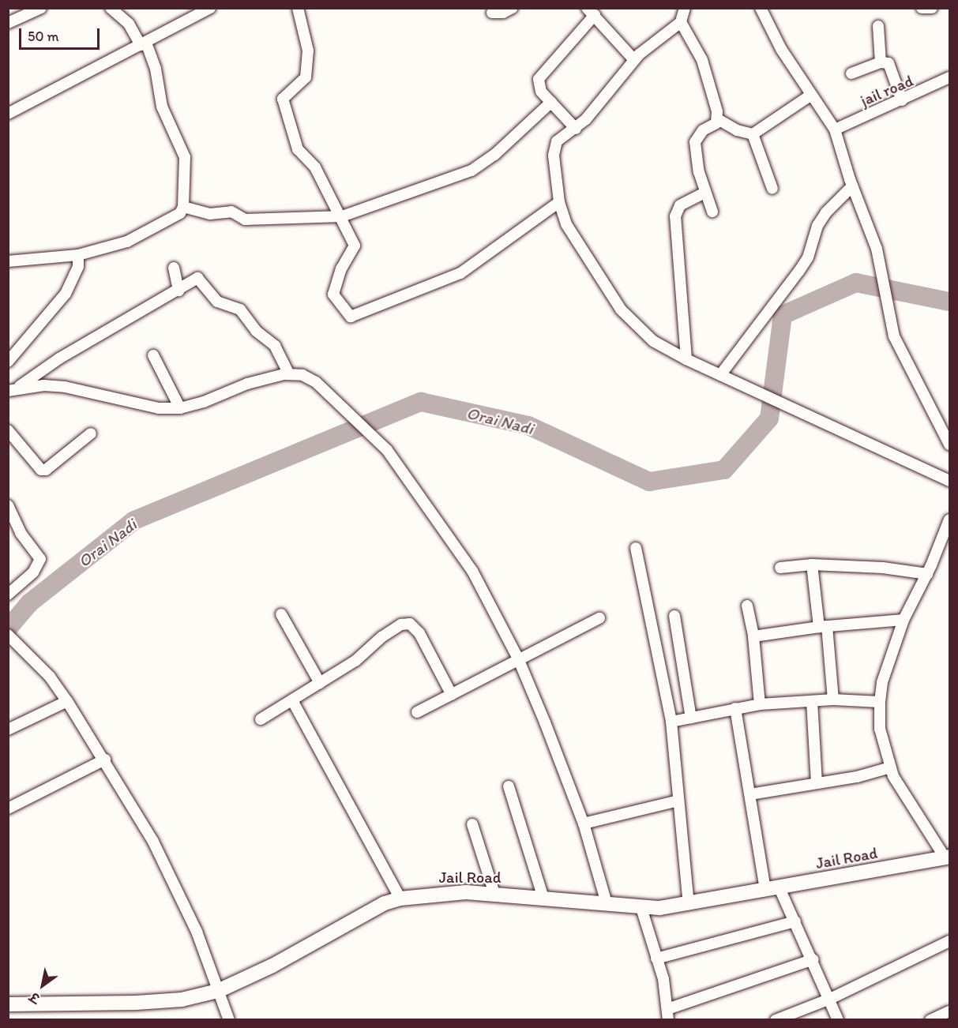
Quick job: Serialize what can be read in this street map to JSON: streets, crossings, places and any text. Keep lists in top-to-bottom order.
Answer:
{
  "streets": {
    "street": ["jail road", "Jail Road"]
  },
  "water": ["Orai Nadi"],
  "scale_bar": "50 m",
  "north": "bottom left"
}
